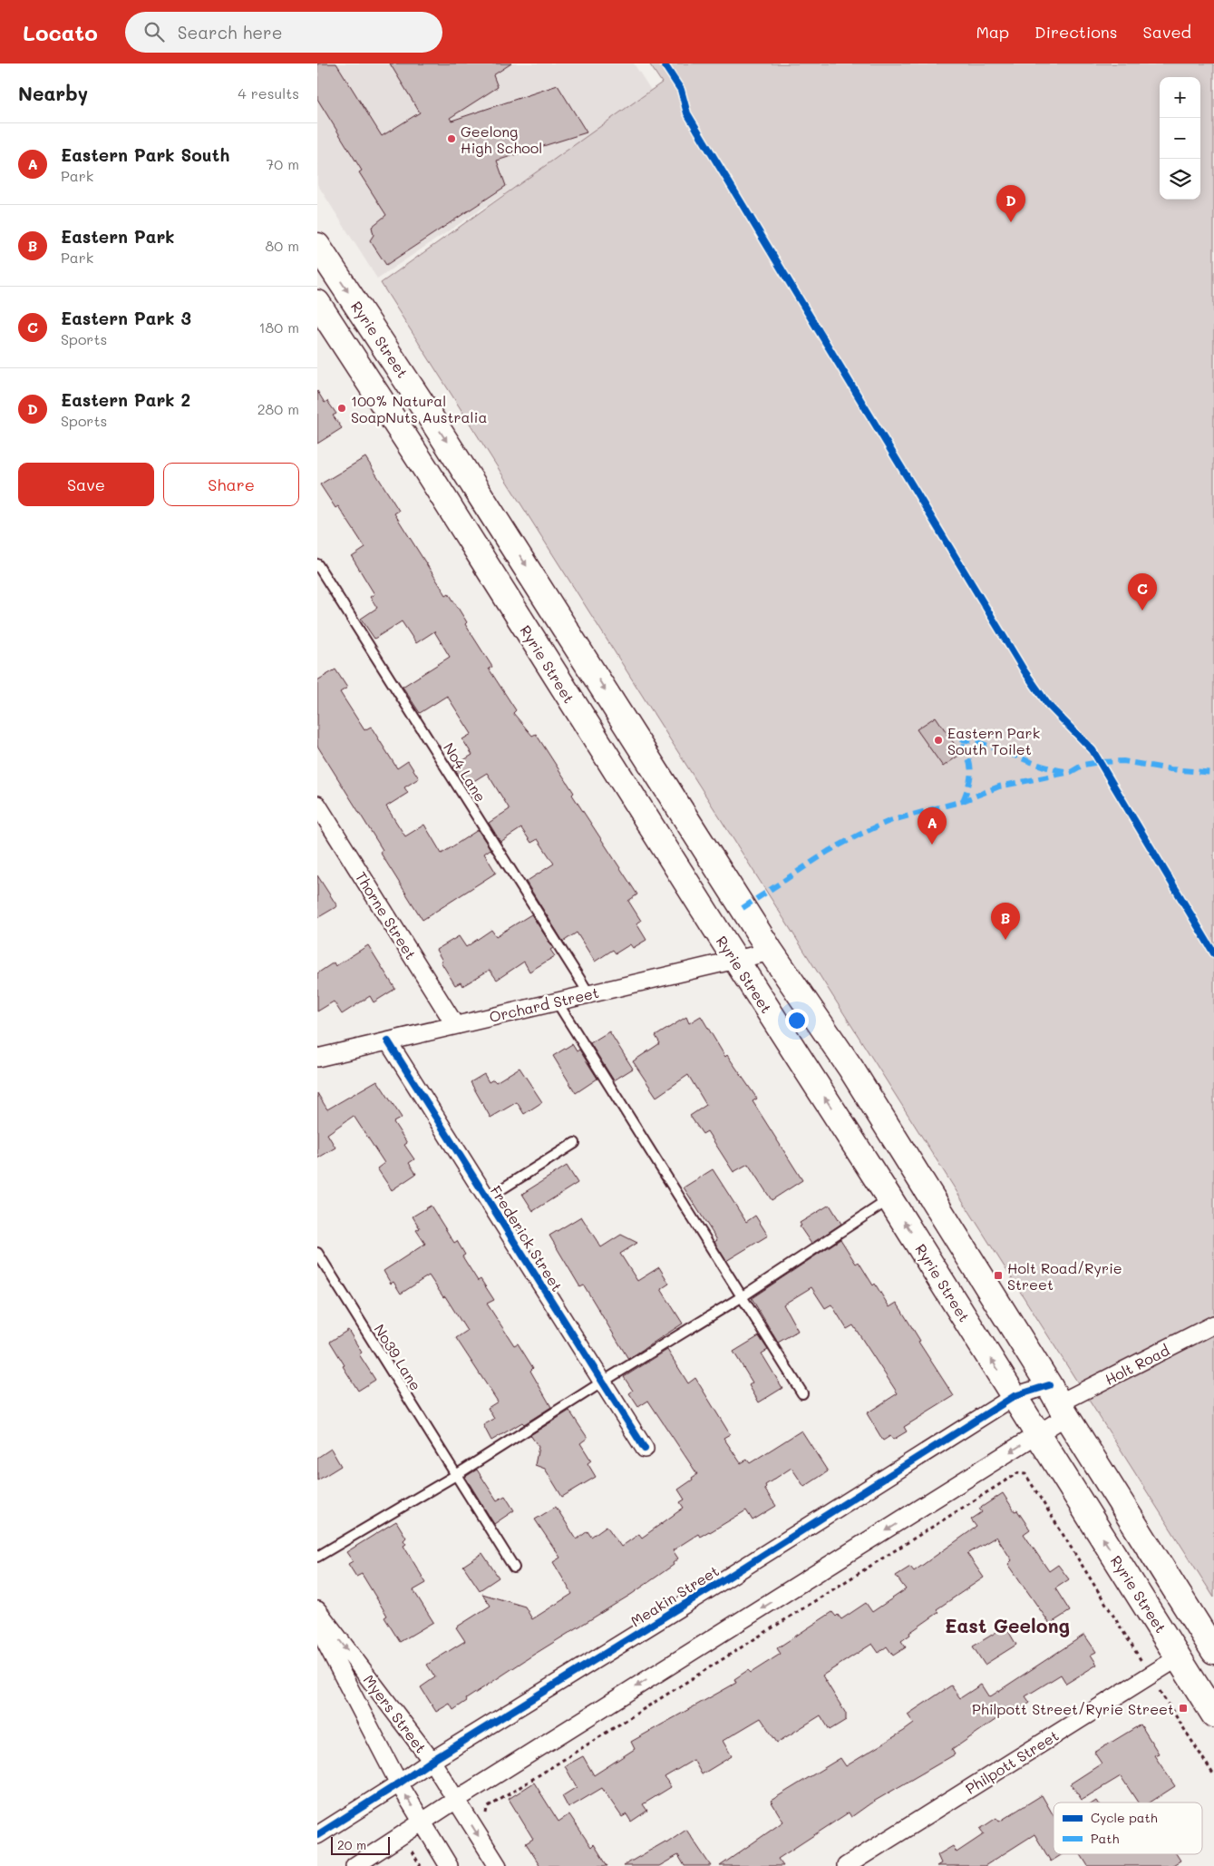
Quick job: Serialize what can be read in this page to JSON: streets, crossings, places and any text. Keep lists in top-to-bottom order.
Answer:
{
  "streets": {
    "main road": ["Ryrie Street"],
    "street": [
      "Thorne Street",
      "Orchard Street",
      "Frederick Street",
      "Holt Road",
      "Meakin Street",
      "Myers Street",
      "Philpott Street"
    ],
    "lane": ["No4 Lane", "No39 Lane"]
  },
  "crossings": [
    ["Ryrie Street", "Orchard Street"],
    ["Ryrie Street", "Holt Road"],
    ["Ryrie Street", "Meakin Street"],
    ["Ryrie Street", "Philpott Street"],
    ["No4 Lane", "Orchard Street"],
    ["Thorne Street", "Orchard Street"],
    ["Orchard Street", "Frederick Street"],
    ["Holt Road", "Meakin Street"],
    ["Meakin Street", "Myers Street"]
  ],
  "districts": ["East Geelong"],
  "places": {
    "other": ["Geelong High School", "100% Natural SoapNuts Australia", "Eastern Park South Toilet"],
    "transit": ["Holt Road/Ryrie Street", "Philpott Street/Ryrie Street"]
  },
  "legend": ["Cycle path", "Path"],
  "scale_bar": "20 m",
  "page": {
    "header": "Locato",
    "search": "Search here",
    "nav": ["Map", "Directions", "Saved"],
    "heading": ["Nearby", "4 results"],
    "map_buttons": ["+", "−"],
    "list": [
      {
        "mark": "A",
        "name": "Eastern Park South",
        "note": "Park",
        "value": "70 m"
      },
      {
        "mark": "B",
        "name": "Eastern Park",
        "note": "Park",
        "value": "80 m"
      },
      {
        "mark": "C",
        "name": "Eastern Park 3",
        "note": "Sports",
        "value": "180 m"
      },
      {
        "mark": "D",
        "name": "Eastern Park 2",
        "note": "Sports",
        "value": "280 m"
      }
    ],
    "pins": [
      "D",
      "C",
      "A",
      "B"
    ],
    "buttons": ["Save", "Share"],
    "scale": "20 m"
  }
}
